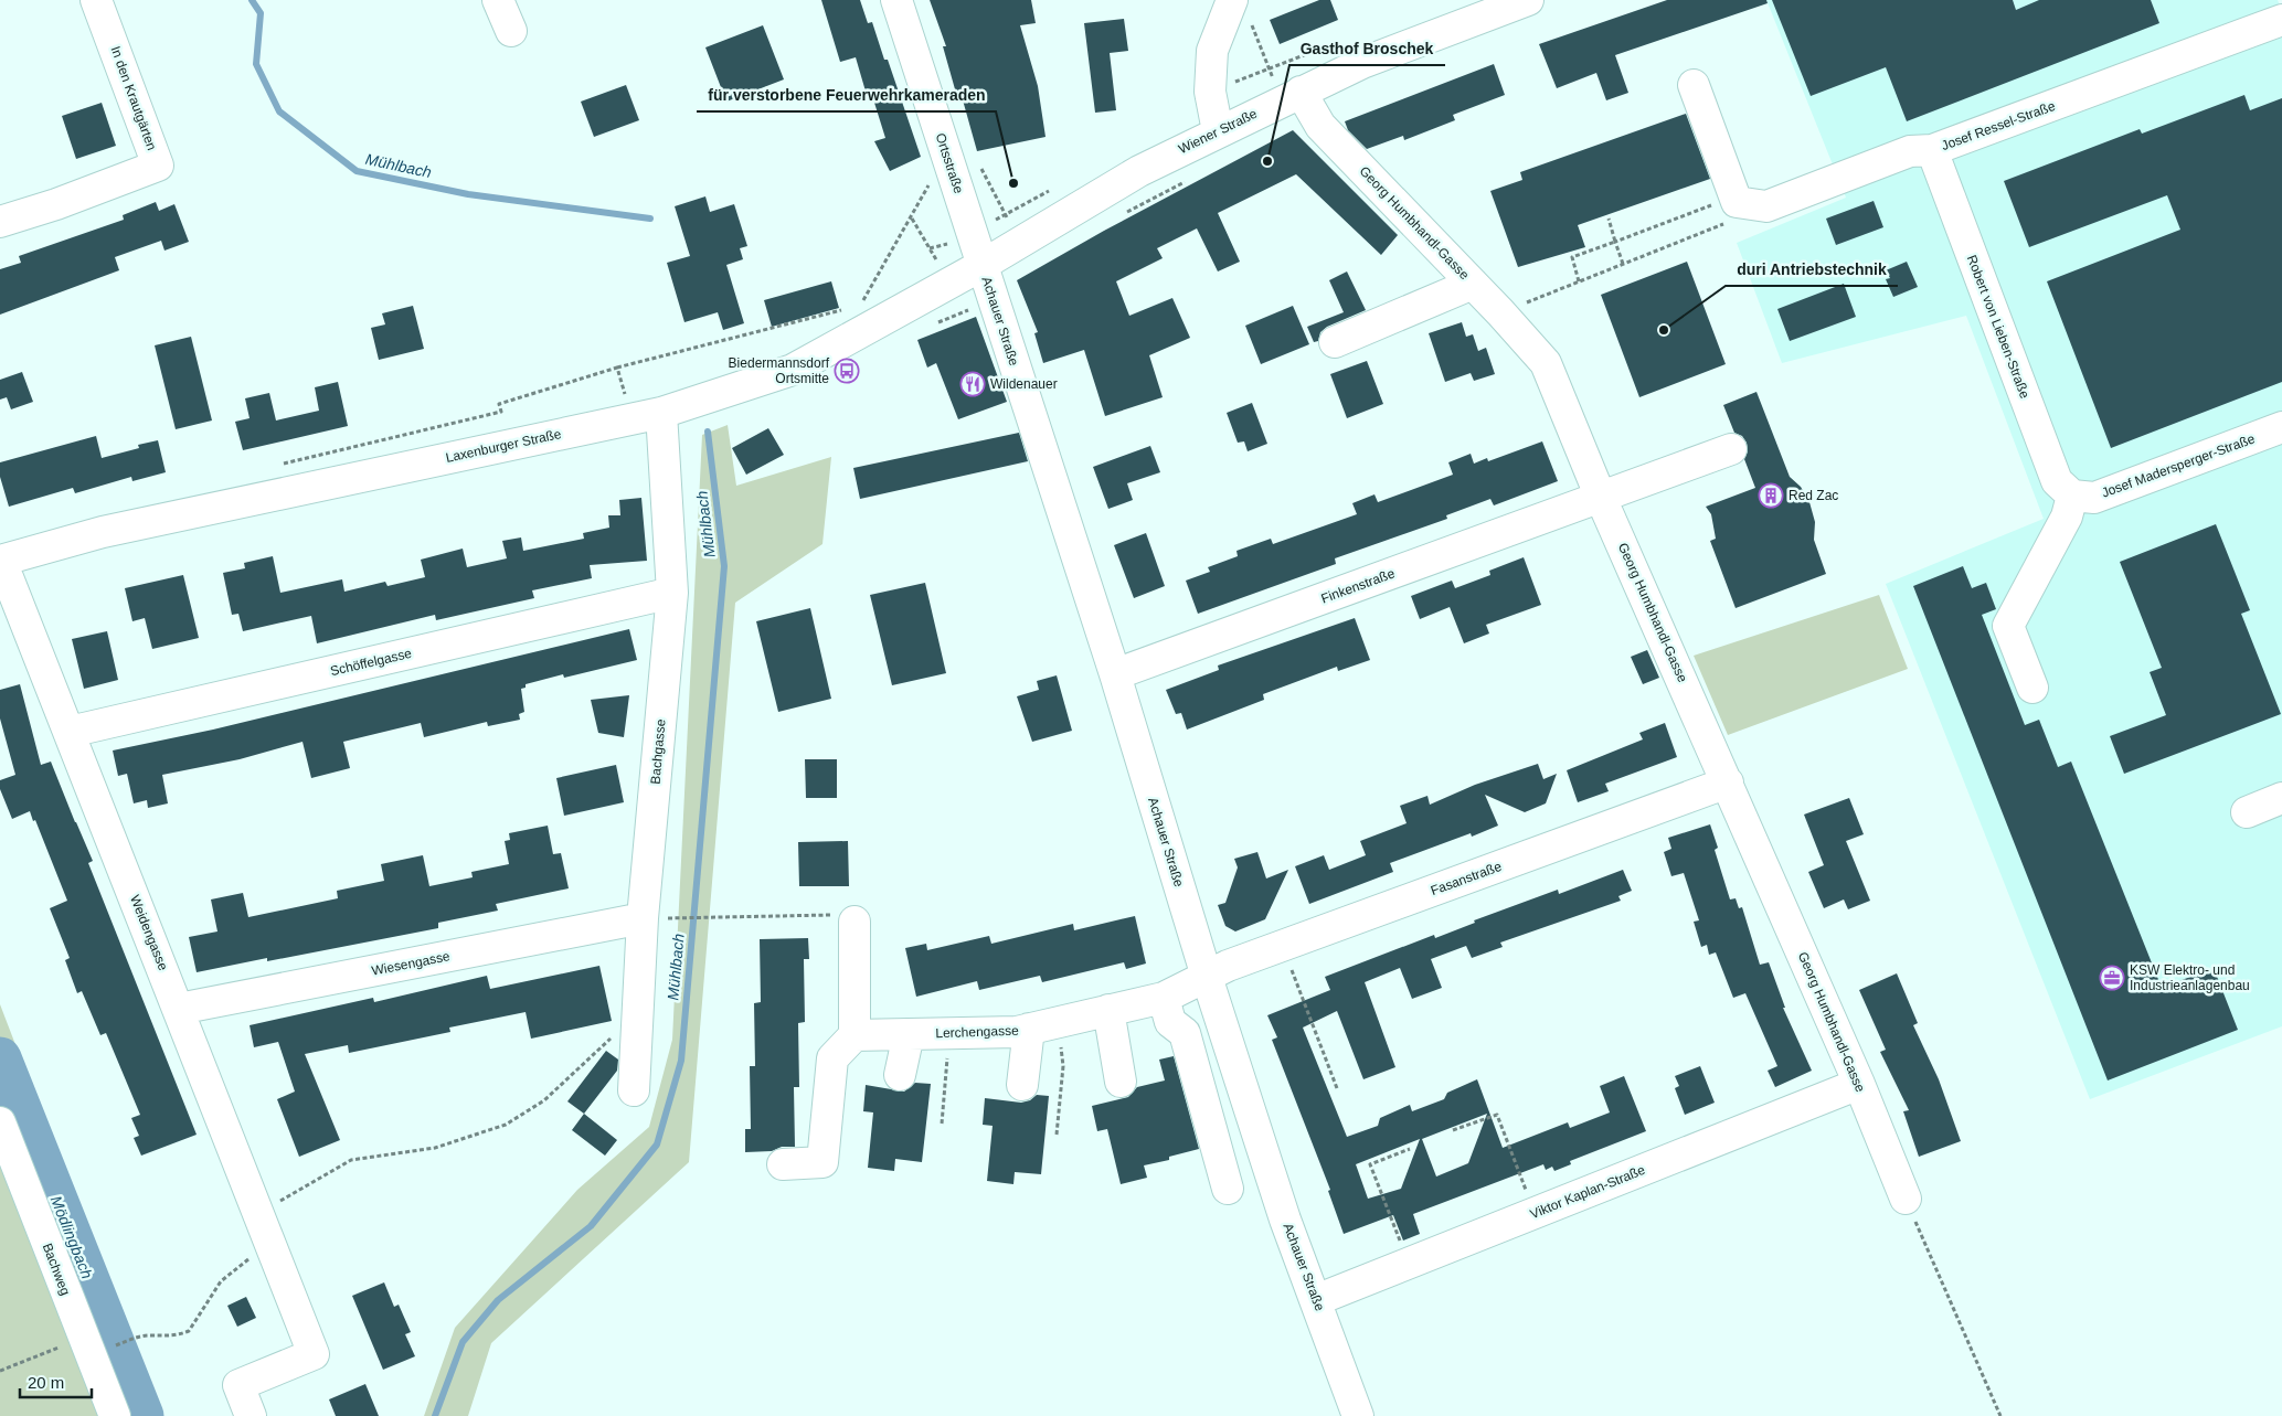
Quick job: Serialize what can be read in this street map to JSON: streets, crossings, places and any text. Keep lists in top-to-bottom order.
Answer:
{
  "streets": {
    "street": [
      "In den Krautgärten",
      "Josef Ressel-Straße",
      "Wiener Straße",
      "Ortsstraße",
      "Georg Humbhandl-Gasse",
      "Achauer Straße",
      "Robert von Lieben-Straße",
      "Laxenburger Straße",
      "Josef Madersperger-Straße",
      "Finkenstraße",
      "Schöffelgasse",
      "Bachgasse",
      "Fasanstraße",
      "Weidengasse",
      "Wiesengasse",
      "Lerchengasse",
      "Viktor Kaplan-Straße",
      "Bachweg"
    ]
  },
  "crossings": [
    ["Josef Ressel-Straße", "Robert von Lieben-Straße"],
    ["Wiener Straße", "Ortsstraße"],
    ["Wiener Straße", "Georg Humbhandl-Gasse"],
    ["Wiener Straße", "Achauer Straße"],
    ["Wiener Straße", "Laxenburger Straße"],
    ["Ortsstraße", "Achauer Straße"],
    ["Ortsstraße", "Laxenburger Straße"],
    ["Georg Humbhandl-Gasse", "Finkenstraße"],
    ["Georg Humbhandl-Gasse", "Fasanstraße"],
    ["Georg Humbhandl-Gasse", "Viktor Kaplan-Straße"],
    ["Achauer Straße", "Laxenburger Straße"],
    ["Achauer Straße", "Finkenstraße"],
    ["Achauer Straße", "Fasanstraße"],
    ["Achauer Straße", "Lerchengasse"],
    ["Achauer Straße", "Viktor Kaplan-Straße"],
    ["Robert von Lieben-Straße", "Josef Madersperger-Straße"],
    ["Laxenburger Straße", "Bachgasse"],
    ["Laxenburger Straße", "Weidengasse"],
    ["Schöffelgasse", "Bachgasse"],
    ["Schöffelgasse", "Weidengasse"],
    ["Bachgasse", "Wiesengasse"],
    ["Fasanstraße", "Lerchengasse"],
    ["Weidengasse", "Wiesengasse"]
  ],
  "water": ["Mühlbach", "Mödlingbach"],
  "places": {
    "other": ["Gasthof Broschek", "für verstorbene Feuerwehrkameraden", "duri Antriebstechnik"],
    "bus stop": ["Biedermannsdorf Ortsmitte"],
    "restaurant": ["Wildenauer"],
    "building": ["Red Zac"],
    "office": ["KSW Elektro- und Industrieanlagenbau"]
  },
  "scale_bar": "20 m"
}
